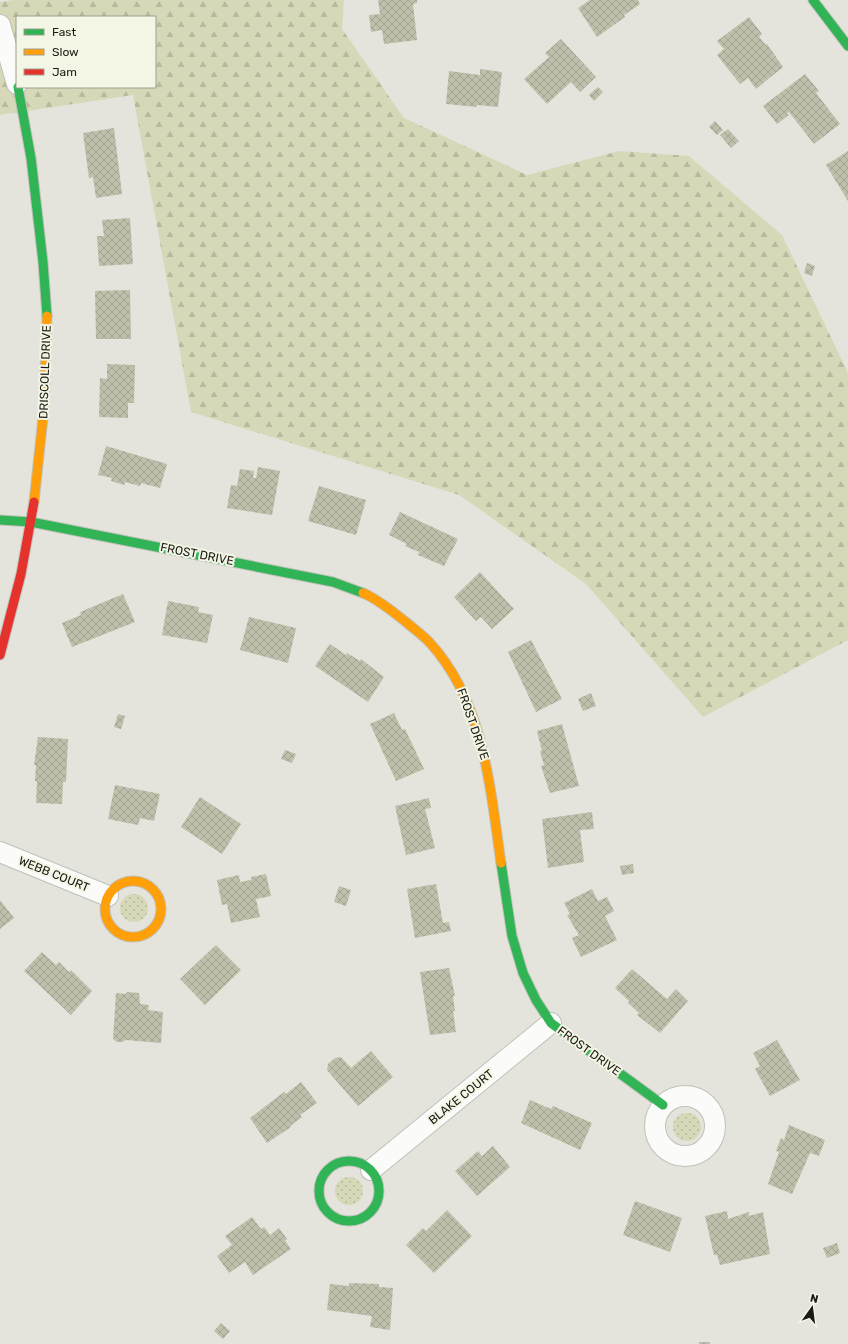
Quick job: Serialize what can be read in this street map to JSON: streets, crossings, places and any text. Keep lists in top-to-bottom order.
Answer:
{
  "streets": {
    "street": [
      "DRISCOLL DRIVE",
      "FROST DRIVE",
      "WEBB COURT",
      "BLAKE COURT"
    ]
  },
  "crossings": [
    ["DRISCOLL DRIVE", "FROST DRIVE"],
    ["FROST DRIVE", "BLAKE COURT"]
  ],
  "legend": ["Fast", "Slow", "Jam"],
  "north": "top"
}
